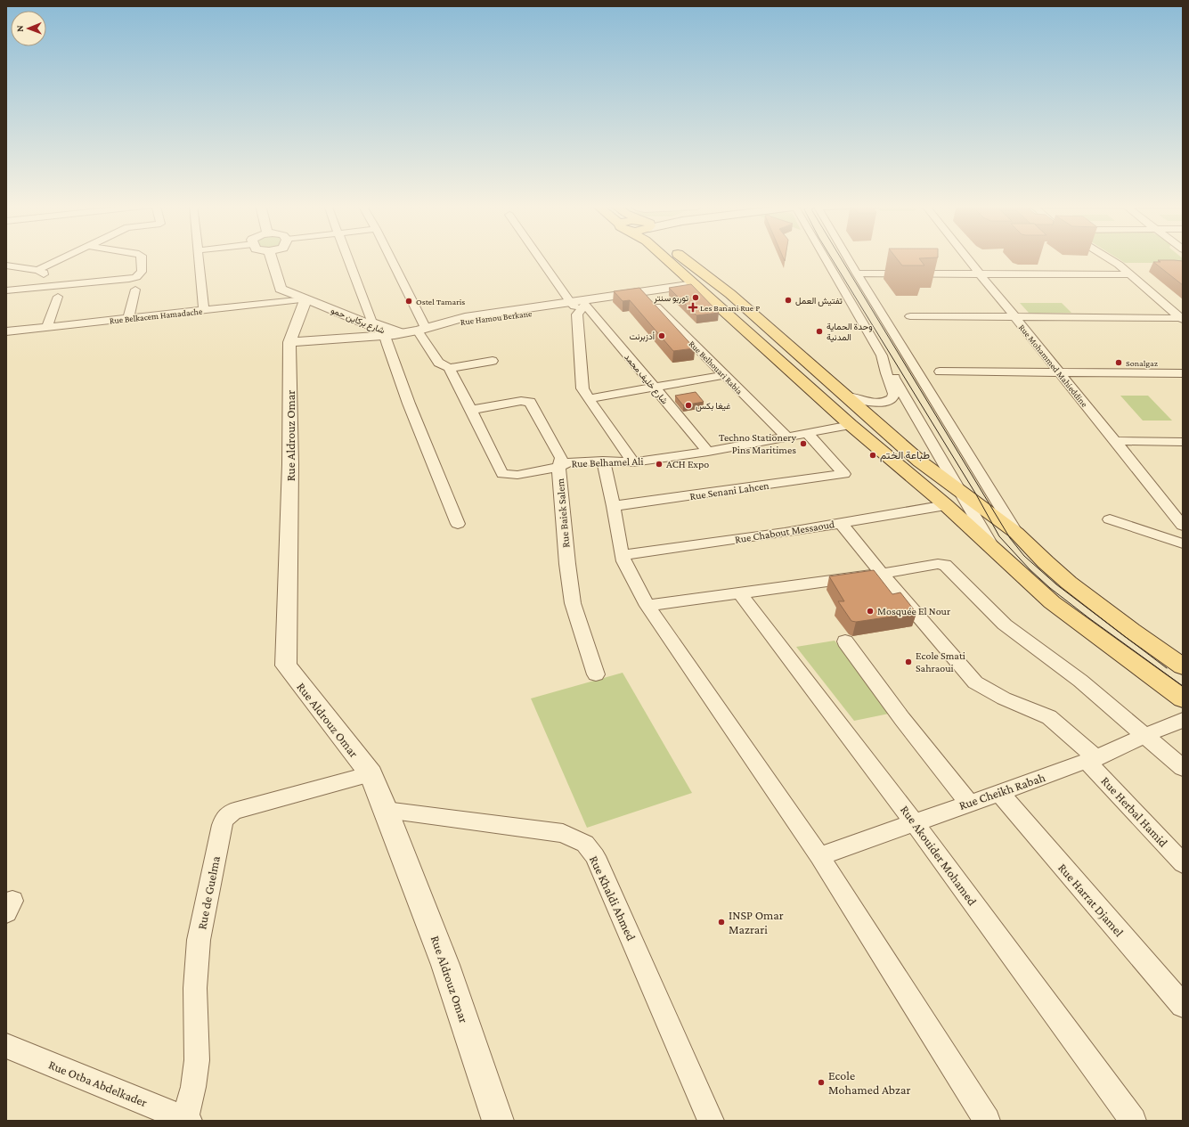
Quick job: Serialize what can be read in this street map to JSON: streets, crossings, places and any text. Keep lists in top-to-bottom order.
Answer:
{
  "streets": {
    "street": [
      "Rue Belkacem Hamadache",
      "Rue Hamou Berkane",
      "شارع بركاين حمو",
      "Rue Mohammed Mahieddine",
      "Rue Belhouari Rabia",
      "شارع خليف محمد",
      "Rue Aldrouz Omar",
      "Rue Belhamel Ali",
      "Rue Senani Lahcen",
      "Rue Baiek Salem",
      "Rue Chabout Messaoud",
      "Rue Cheikh Rabah",
      "Rue Herbal Hamid",
      "Rue Akouider Mohamed",
      "Rue de Guelma",
      "Rue Khaldi Ahmed",
      "Rue Harrat Djamel",
      "Rue Otba Abdelkader"
    ]
  },
  "crossings": [
    ["Rue Belkacem Hamadache", "شارع بركاين حمو"],
    ["Rue Belkacem Hamadache", "Rue Aldrouz Omar"],
    ["Rue Hamou Berkane", "شارع بركاين حمو"],
    ["Rue Hamou Berkane", "Rue Belhouari Rabia"],
    ["Rue Hamou Berkane", "شارع خليف محمد"],
    ["Rue Hamou Berkane", "Rue Baiek Salem"],
    ["شارع بركاين حمو", "Rue Aldrouz Omar"],
    ["شارع بركاين حمو", "Rue Baiek Salem"],
    ["Rue Belhouari Rabia", "Rue Belhamel Ali"],
    ["شارع خليف محمد", "Rue Belhamel Ali"],
    ["Rue Aldrouz Omar", "Rue de Guelma"],
    ["Rue Aldrouz Omar", "Rue Khaldi Ahmed"],
    ["Rue Belhamel Ali", "Rue Senani Lahcen"],
    ["Rue Belhamel Ali", "Rue Baiek Salem"],
    ["Rue Chabout Messaoud", "Rue Herbal Hamid"],
    ["Rue Cheikh Rabah", "Rue Herbal Hamid"],
    ["Rue Cheikh Rabah", "Rue Akouider Mohamed"],
    ["Rue Cheikh Rabah", "Rue Harrat Djamel"],
    ["Rue de Guelma", "Rue Otba Abdelkader"]
  ],
  "places": {
    "other": [
      "توربو سنتر",
      "تفتيش العمل",
      "Ostel Tamaris",
      "وحدة الحماية المدنية",
      "أدزبرنت",
      "Sonalgaz",
      "غيغا بكس",
      "Techno Stationery Pins Maritimes",
      "طباعة الختم",
      "ACH Expo",
      "Mosquée El Nour",
      "Ecole Smati Sahraoui",
      "INSP Omar Mazrari",
      "Ecole Mohamed Abzar"
    ],
    "health": ["Les Banani Rue P"]
  },
  "north": "left"
}
